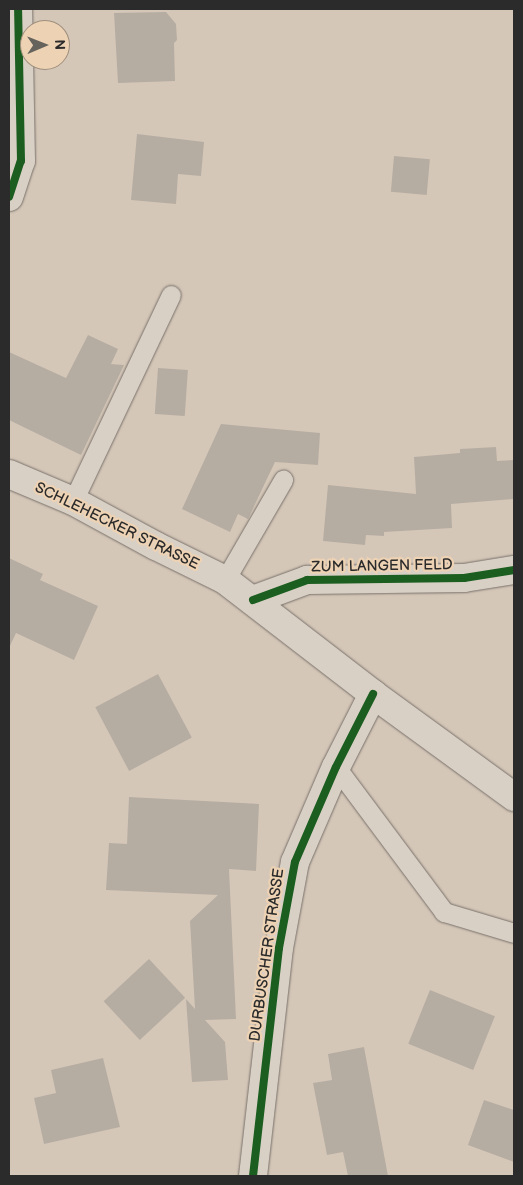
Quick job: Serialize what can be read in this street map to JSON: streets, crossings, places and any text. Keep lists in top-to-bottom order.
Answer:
{
  "streets": {
    "street": ["SCHLEHECKER STRASSE", "ZUM LANGEN FELD", "DURBUSCHER STRASSE"]
  },
  "crossings": [
    ["SCHLEHECKER STRASSE", "ZUM LANGEN FELD"],
    ["SCHLEHECKER STRASSE", "DURBUSCHER STRASSE"]
  ],
  "north": "right"
}
